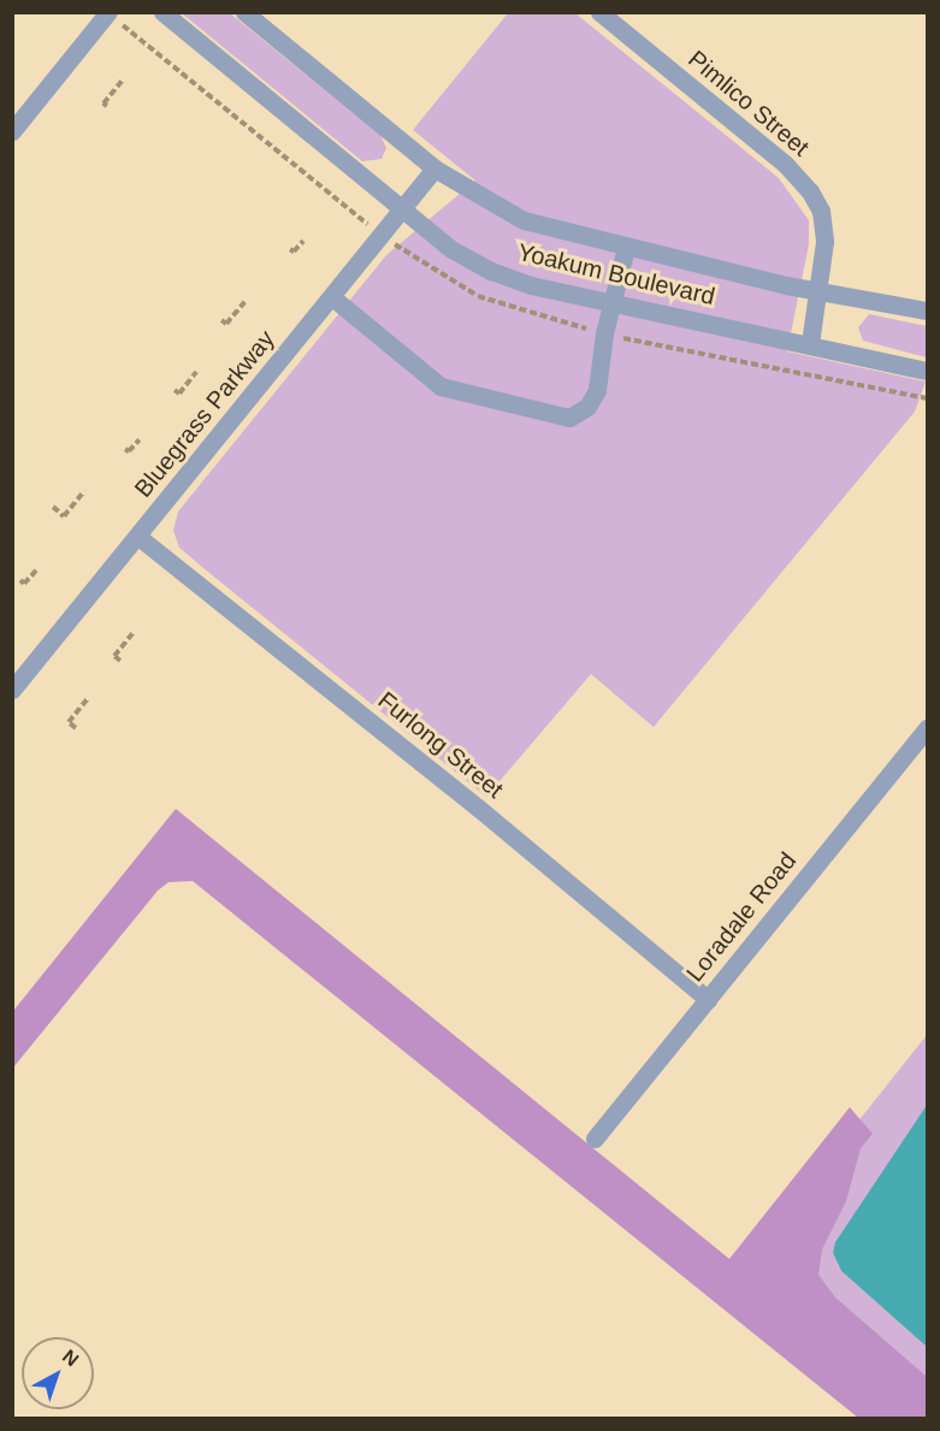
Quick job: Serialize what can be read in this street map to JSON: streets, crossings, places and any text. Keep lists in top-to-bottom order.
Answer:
{
  "streets": {
    "street": [
      "Pimlico Street",
      "Yoakum Boulevard",
      "Bluegrass Parkway",
      "Furlong Street",
      "Loradale Road"
    ]
  },
  "crossings": [
    ["Pimlico Street", "Yoakum Boulevard"],
    ["Yoakum Boulevard", "Bluegrass Parkway"],
    ["Bluegrass Parkway", "Furlong Street"],
    ["Furlong Street", "Loradale Road"]
  ],
  "north": "top right"
}
